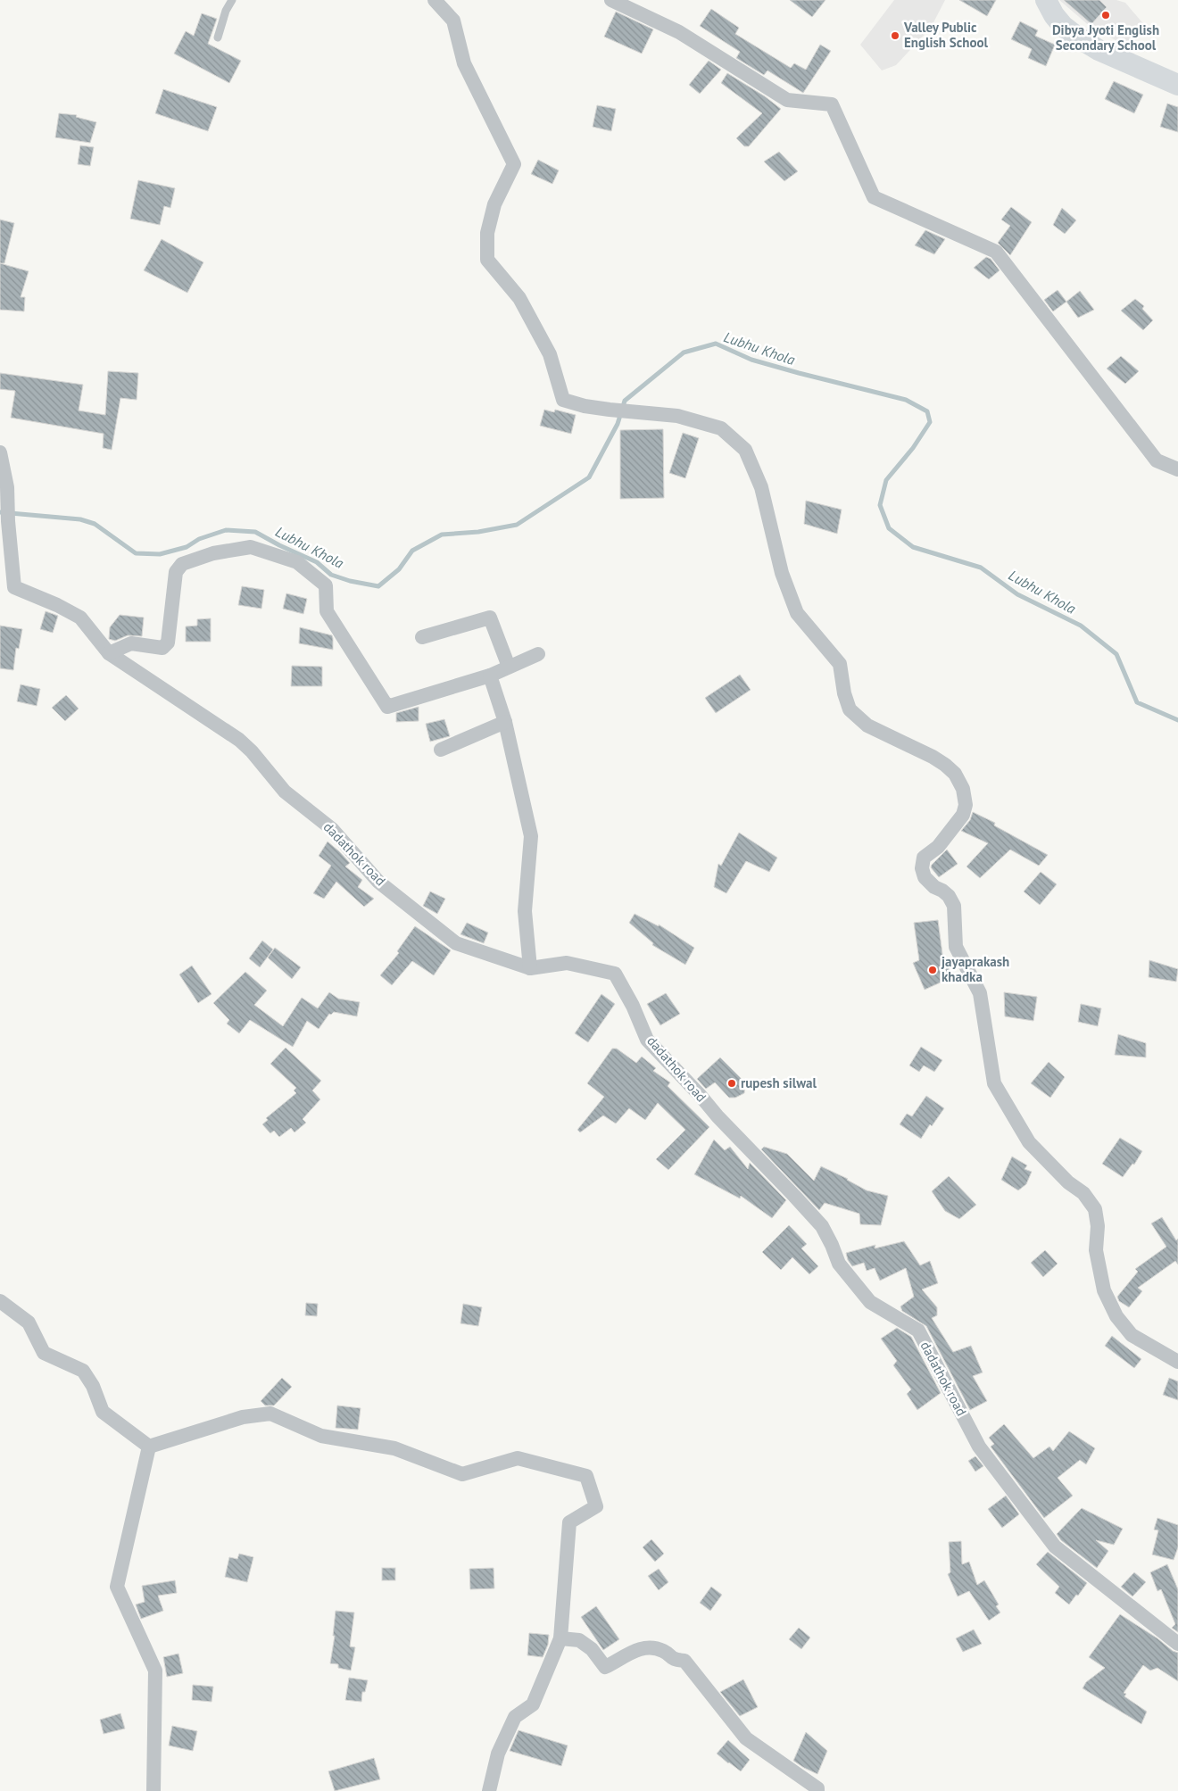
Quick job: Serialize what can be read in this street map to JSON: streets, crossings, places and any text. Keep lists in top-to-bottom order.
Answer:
{
  "streets": {
    "street": ["dadathok road"]
  },
  "water": ["Lubhu Khola"],
  "places": [
    "Dibya Jyoti English Secondary School",
    "Valley Public English School",
    "jayaprakash khadka",
    "rupesh silwal"
  ]
}
